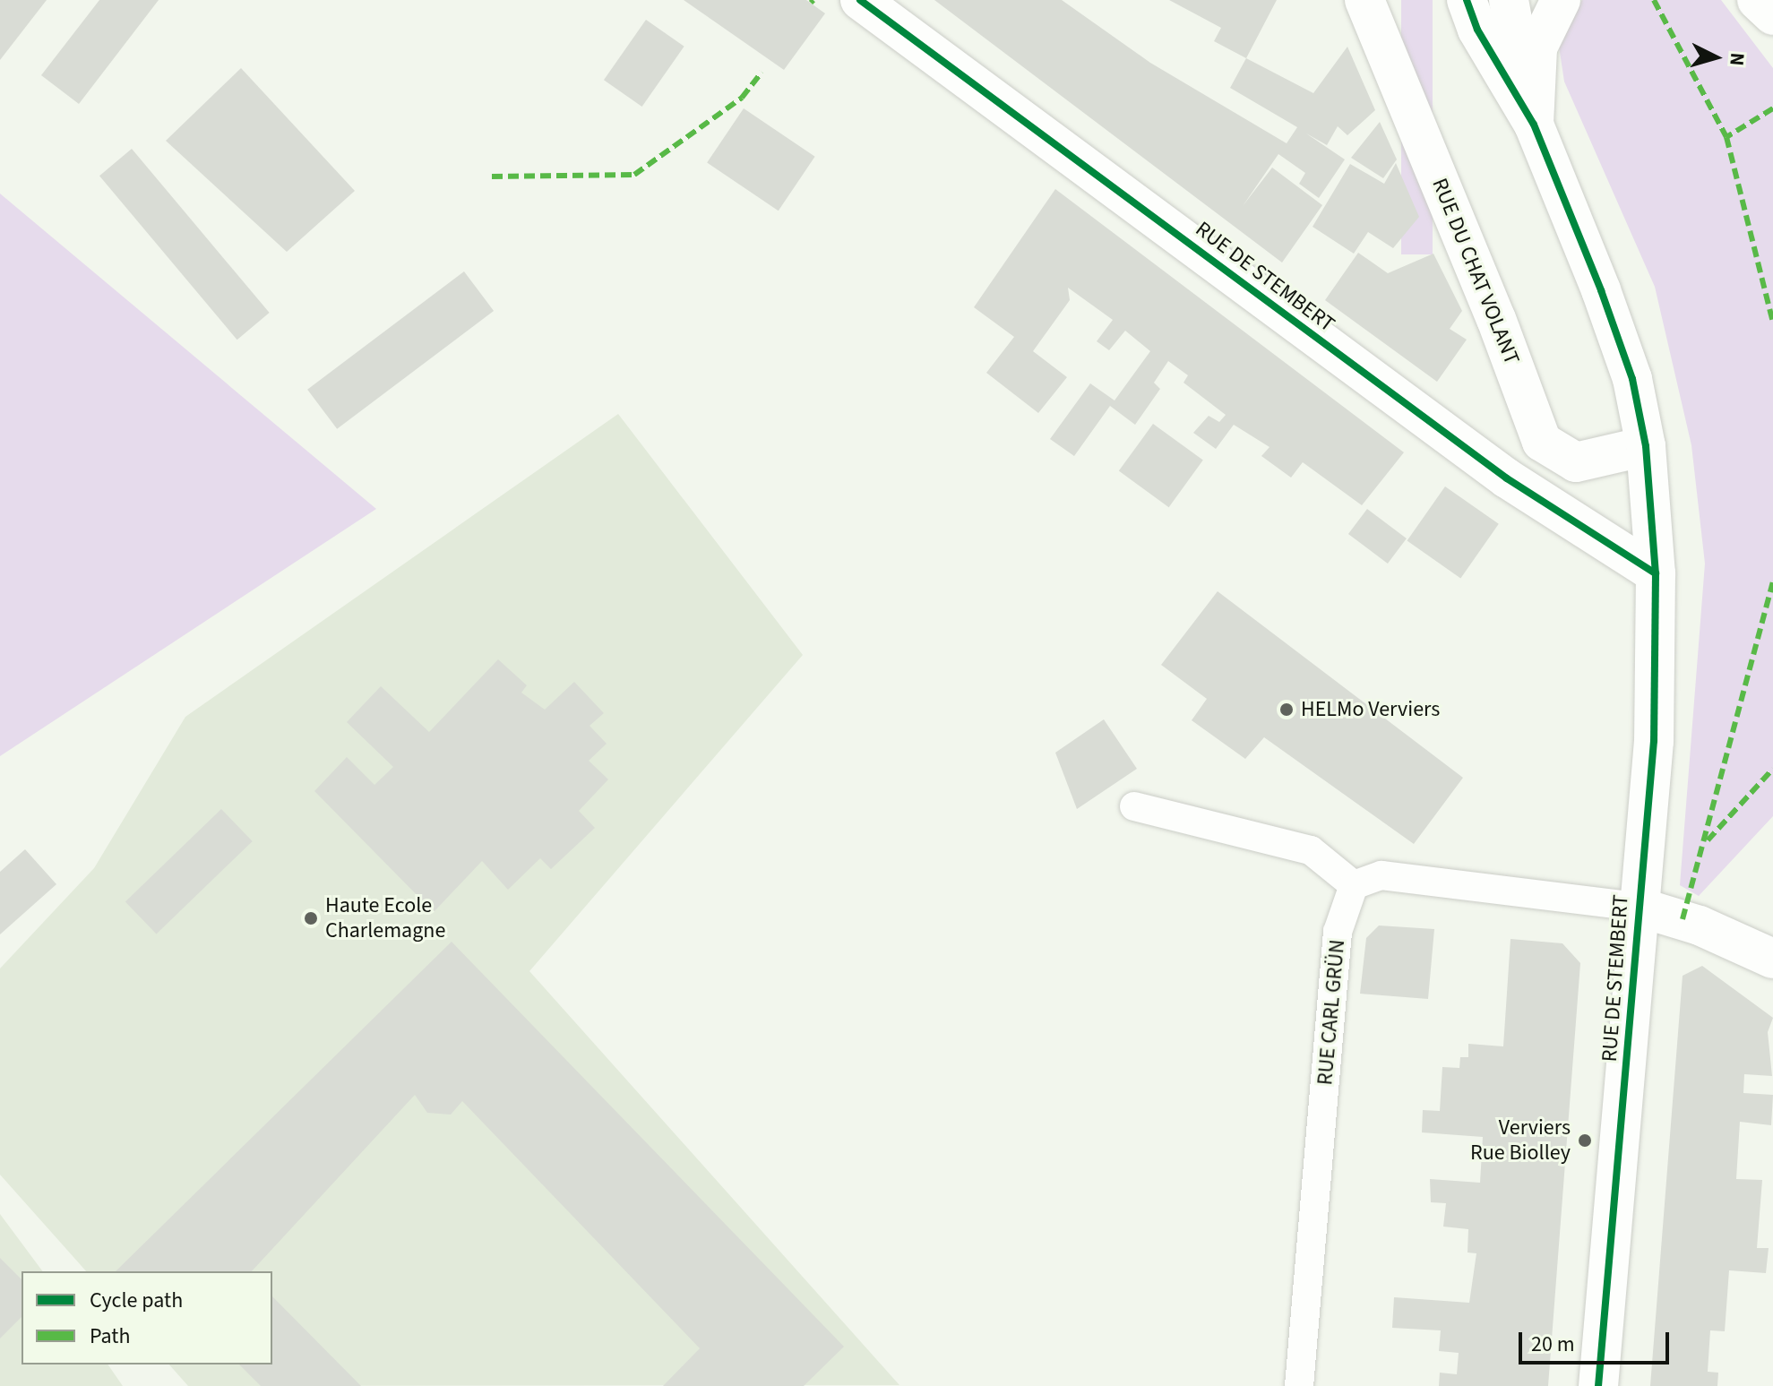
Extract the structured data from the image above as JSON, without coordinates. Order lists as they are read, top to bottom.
{
  "streets": {
    "street": ["RUE DU CHAT VOLANT", "RUE DE STEMBERT"],
    "lane": ["RUE CARL GRÜN"]
  },
  "places": ["HELMo Verviers", "Haute Ecole Charlemagne", "Verviers Rue Biolley"],
  "legend": ["Cycle path", "Path"],
  "scale_bar": "20 m",
  "north": "right"
}
